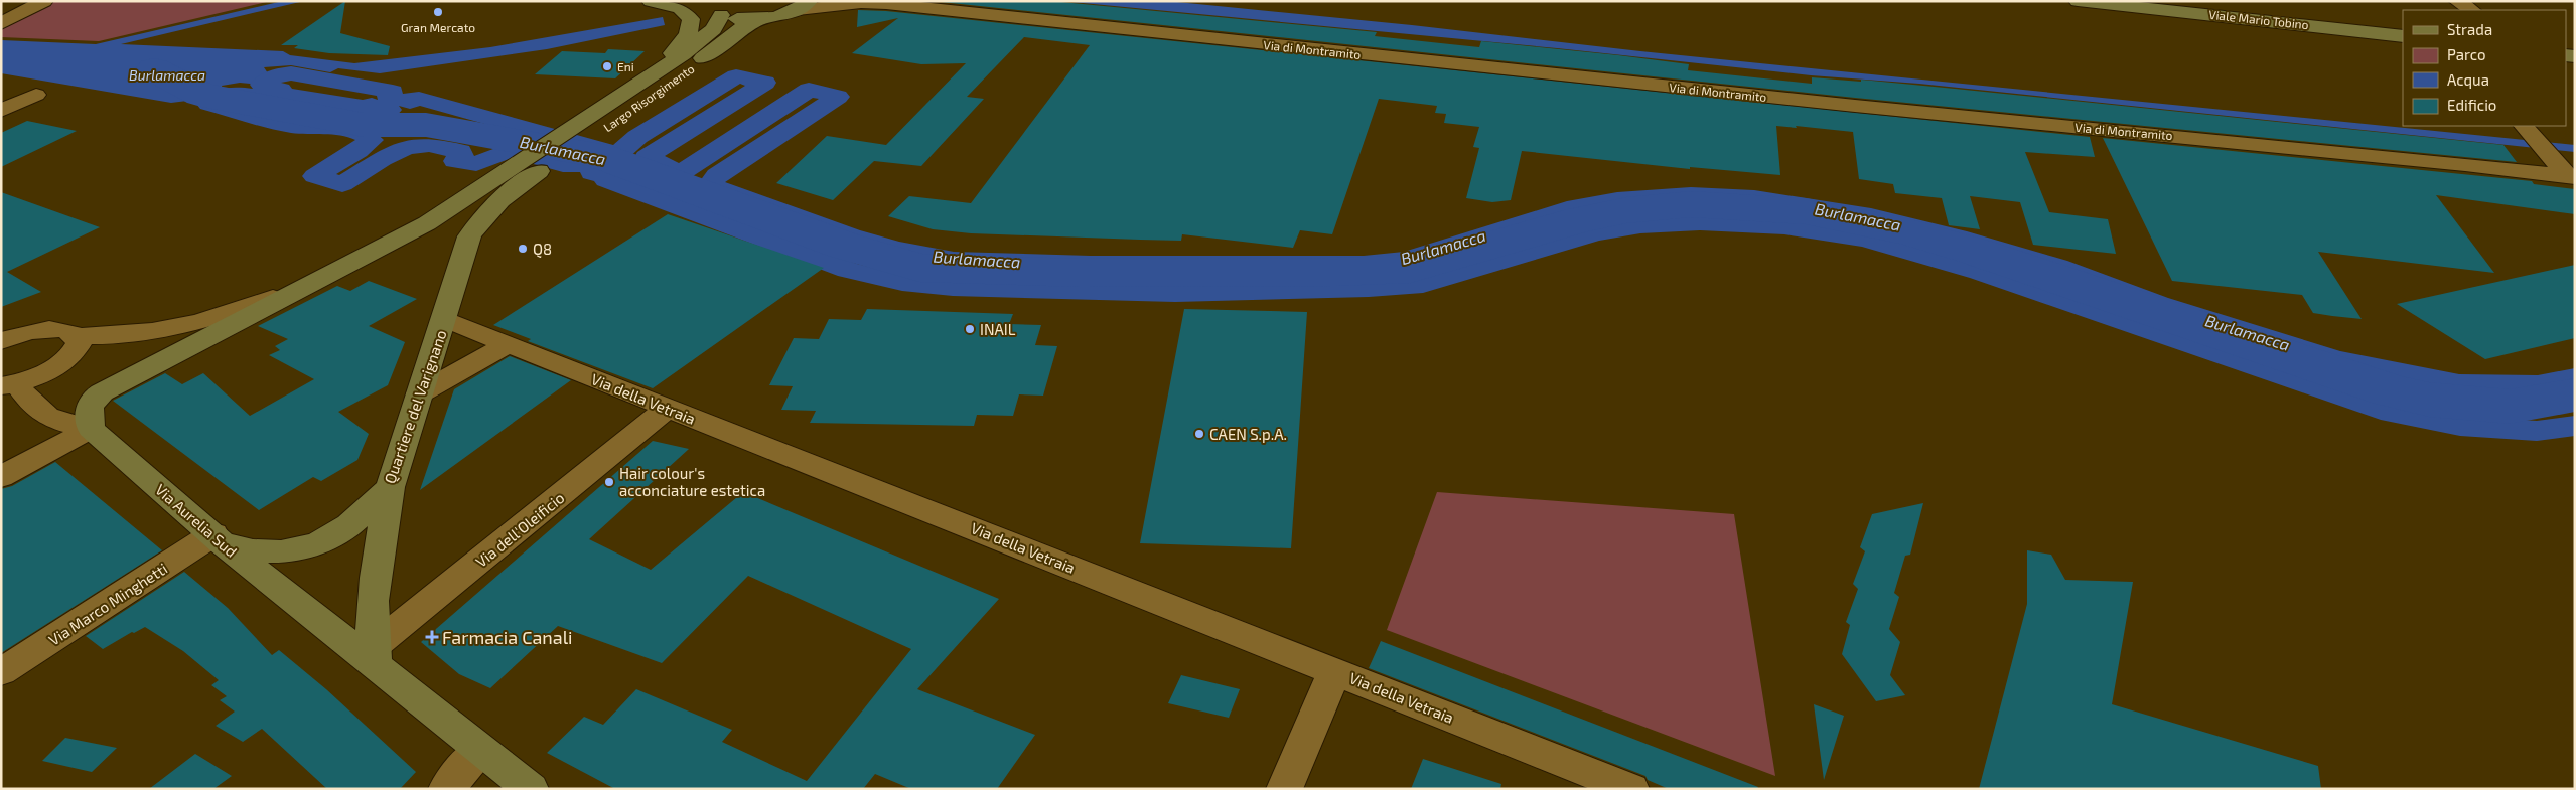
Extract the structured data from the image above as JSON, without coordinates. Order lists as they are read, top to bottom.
{
  "streets": {
    "main road": [
      "Viale Mario Tobino",
      "Largo Risorgimento",
      "Quartiere del Varignano",
      "Via Aurelia Sud"
    ],
    "street": [
      "Via di Montramito",
      "Via della Vetraia",
      "Via dell'Oleificio",
      "Via Marco Minghetti"
    ]
  },
  "crossings": [
    ["Largo Risorgimento", "Quartiere del Varignano"],
    ["Via della Vetraia", "Quartiere del Varignano"],
    ["Via della Vetraia", "Via dell'Oleificio"],
    ["Quartiere del Varignano", "Via Aurelia Sud"],
    ["Quartiere del Varignano", "Via Marco Minghetti"],
    ["Via Aurelia Sud", "Via dell'Oleificio"],
    ["Via Aurelia Sud", "Via Marco Minghetti"]
  ],
  "water": ["Burlamacca"],
  "places": {
    "other": [
      "Gran Mercato",
      "Eni",
      "Q8",
      "INAIL",
      "CAEN S.p.A.",
      "Hair colour's acconciature estetica"
    ],
    "health": ["Farmacia Canali"]
  },
  "legend": [
    "Strada",
    "Parco",
    "Acqua",
    "Edificio"
  ]
}
